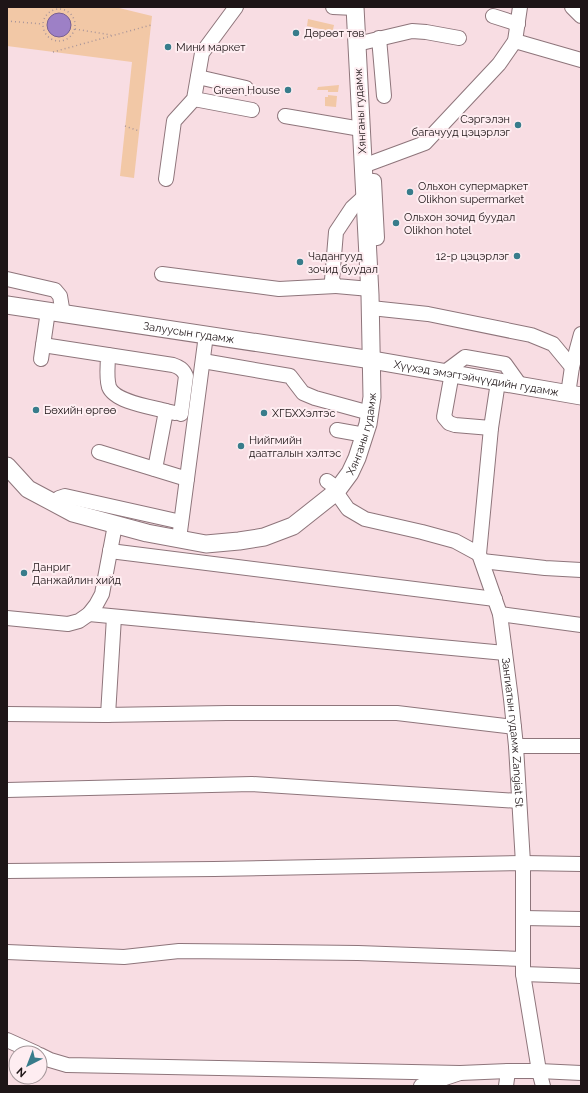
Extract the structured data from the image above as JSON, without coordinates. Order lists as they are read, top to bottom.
{
  "streets": {
    "main road": ["Хянганы гудамж", "Залуусын гудамж", "Хүүхэд эмэгтэйчүүдийн гудамж"],
    "street": ["Зангиатын гудамж Zangiat St"]
  },
  "crossings": [
    ["Хянганы гудамж", "Залуусын гудамж"],
    ["Хянганы гудамж", "Хүүхэд эмэгтэйчүүдийн гудамж"],
    ["Залуусын гудамж", "Хүүхэд эмэгтэйчүүдийн гудамж"],
    ["Хүүхэд эмэгтэйчүүдийн гудамж", "Зангиатын гудамж Zangiat St"]
  ],
  "places": [
    "Дөрөөт төв",
    "Мини маркет",
    "Green House",
    "Сэргэлэн багачууд цэцэрлэг",
    "Ольхон супермаркет Olikhon supermarket",
    "Ольхон зочид буудал Olikhon hotel",
    "12-р цэцэрлэг",
    "Чадангууд зочид буудал",
    "Бөхийн өргөө",
    "ХГБХХэлтэс",
    "Нийгмийн даатгалын хэлтэс",
    "Данриг Данжайлин хийд"
  ],
  "north": "bottom left"
}
